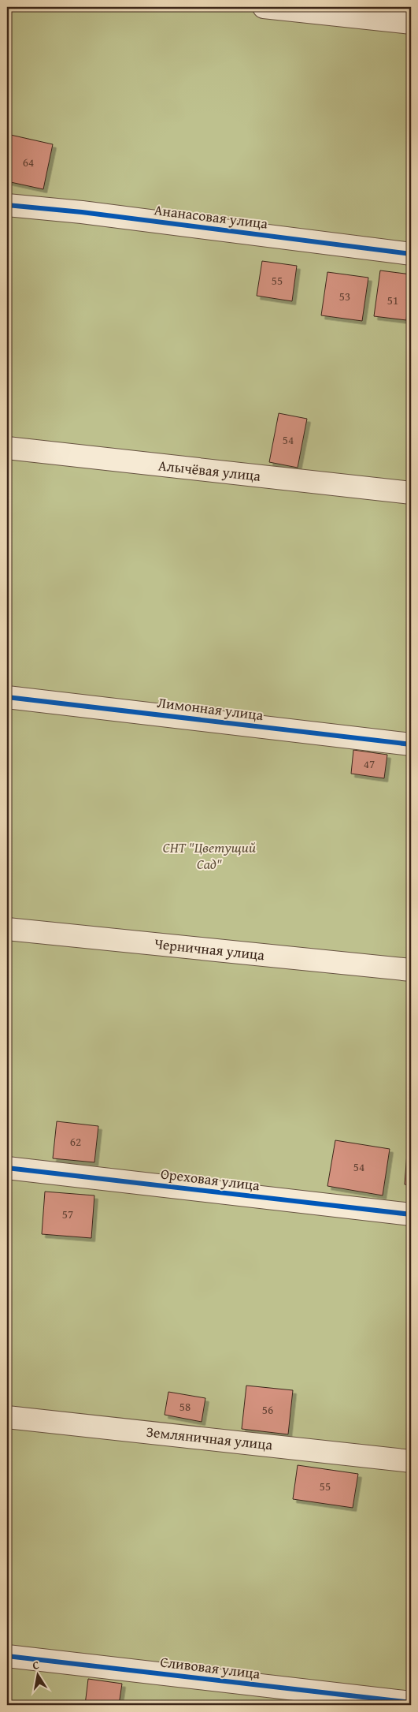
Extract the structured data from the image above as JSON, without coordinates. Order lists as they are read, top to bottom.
{
  "streets": {
    "street": [
      "Ананасовая улица",
      "Алычёвая улица",
      "Лимонная улица",
      "Черничная улица",
      "Ореховая улица",
      "Земляничная улица",
      "Сливовая улица"
    ]
  },
  "parks": ["СНТ \"Цветущий Сад\""],
  "house_numbers": [
    "64",
    "55",
    "53",
    "51",
    "54",
    "47",
    "62",
    "54",
    "57",
    "58",
    "56",
    "55"
  ],
  "north": "top"
}
